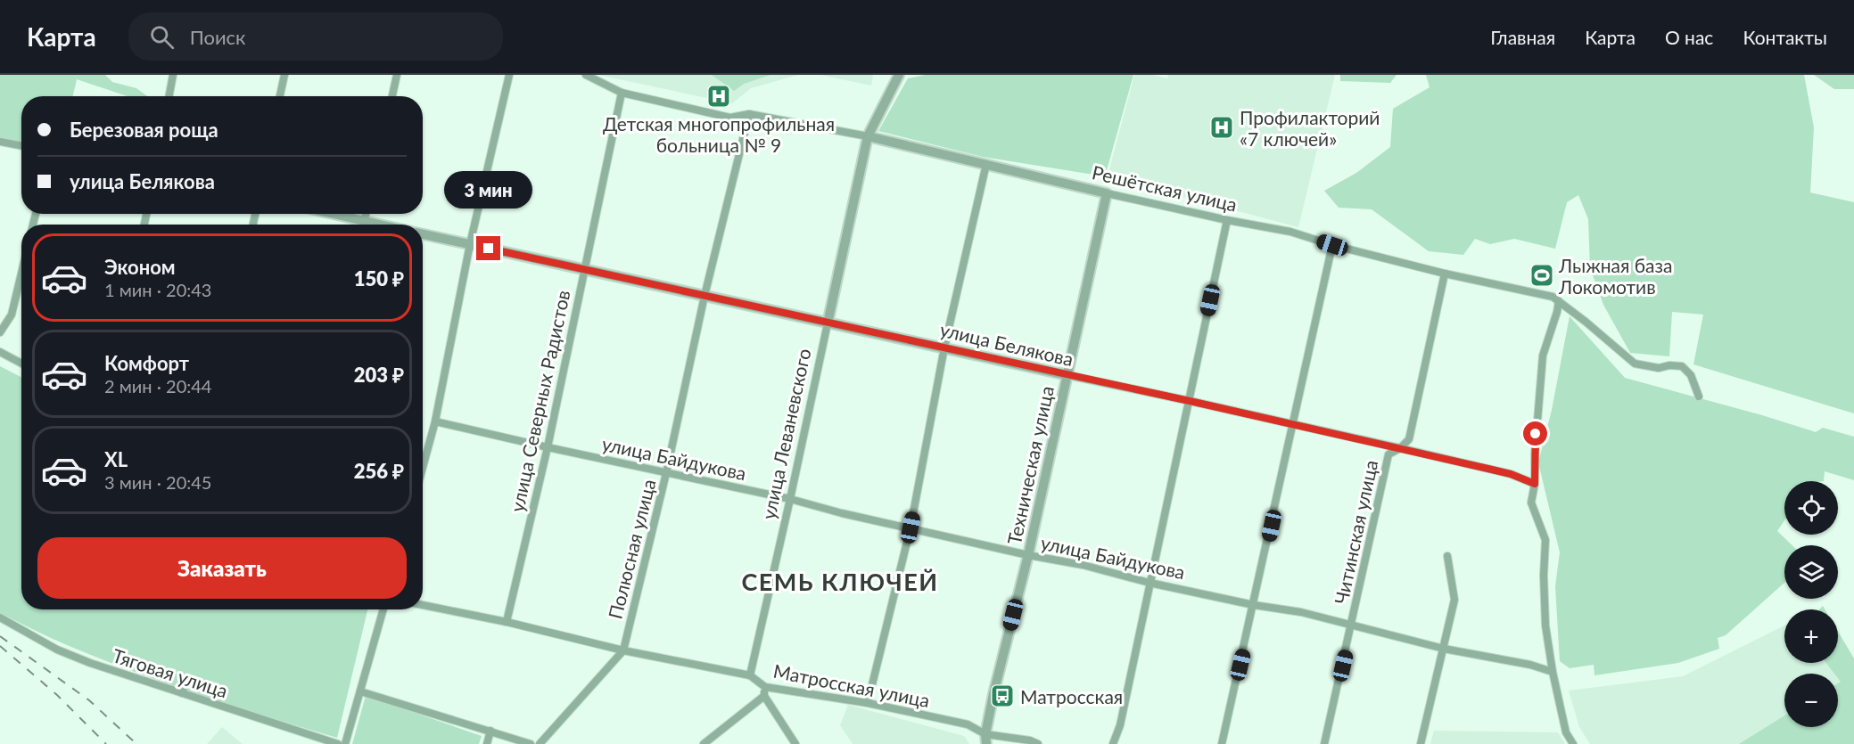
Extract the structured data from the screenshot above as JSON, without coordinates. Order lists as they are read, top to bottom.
{
  "streets": {
    "street": [
      "Решётская улица",
      "улица Белякова",
      "улица Северных Радистов",
      "улица Леваневского",
      "улица Байдукова",
      "Техническая улица",
      "Читинская улица",
      "Полюсная улица",
      "Тяговая улица",
      "Матросская улица"
    ]
  },
  "crossings": [
    ["Решётская улица", "улица Северных Радистов"],
    ["Решётская улица", "улица Леваневского"],
    ["Решётская улица", "Техническая улица"],
    ["Решётская улица", "Читинская улица"],
    ["Решётская улица", "Полюсная улица"],
    ["улица Белякова", "улица Северных Радистов"],
    ["улица Белякова", "улица Леваневского"],
    ["улица Белякова", "Техническая улица"],
    ["улица Белякова", "Читинская улица"],
    ["улица Белякова", "Полюсная улица"],
    ["улица Северных Радистов", "улица Байдукова"],
    ["улица Северных Радистов", "Матросская улица"],
    ["улица Леваневского", "улица Байдукова"],
    ["улица Леваневского", "Матросская улица"],
    ["улица Байдукова", "Техническая улица"],
    ["улица Байдукова", "Читинская улица"],
    ["улица Байдукова", "Полюсная улица"],
    ["Техническая улица", "Матросская улица"],
    ["Полюсная улица", "Матросская улица"]
  ],
  "districts": ["СЕМЬ КЛЮЧЕЙ"],
  "places": {
    "hospital": ["Детская многопрофильная больница № 9", "Профилакторий «7 ключей»"],
    "sports": ["Лыжная база Локомотив"],
    "bus stop": ["Матросская"]
  },
  "page": {
    "header": "Карта",
    "search": "Поиск",
    "nav": [
      "Главная",
      "Карта",
      "О нас",
      "Контакты"
    ],
    "banner": ["Березовая роща", "улица Белякова"],
    "bubble": "3 мин",
    "list": [
      {
        "name": "Эконом",
        "note": "1 мин · 20:43",
        "value": "150 ₽"
      },
      {
        "name": "Комфорт",
        "note": "2 мин · 20:44",
        "value": "203 ₽"
      },
      {
        "name": "XL",
        "note": "3 мин · 20:45",
        "value": "256 ₽"
      }
    ],
    "map_buttons": ["+", "−"],
    "buttons": "Заказать"
  }
}
